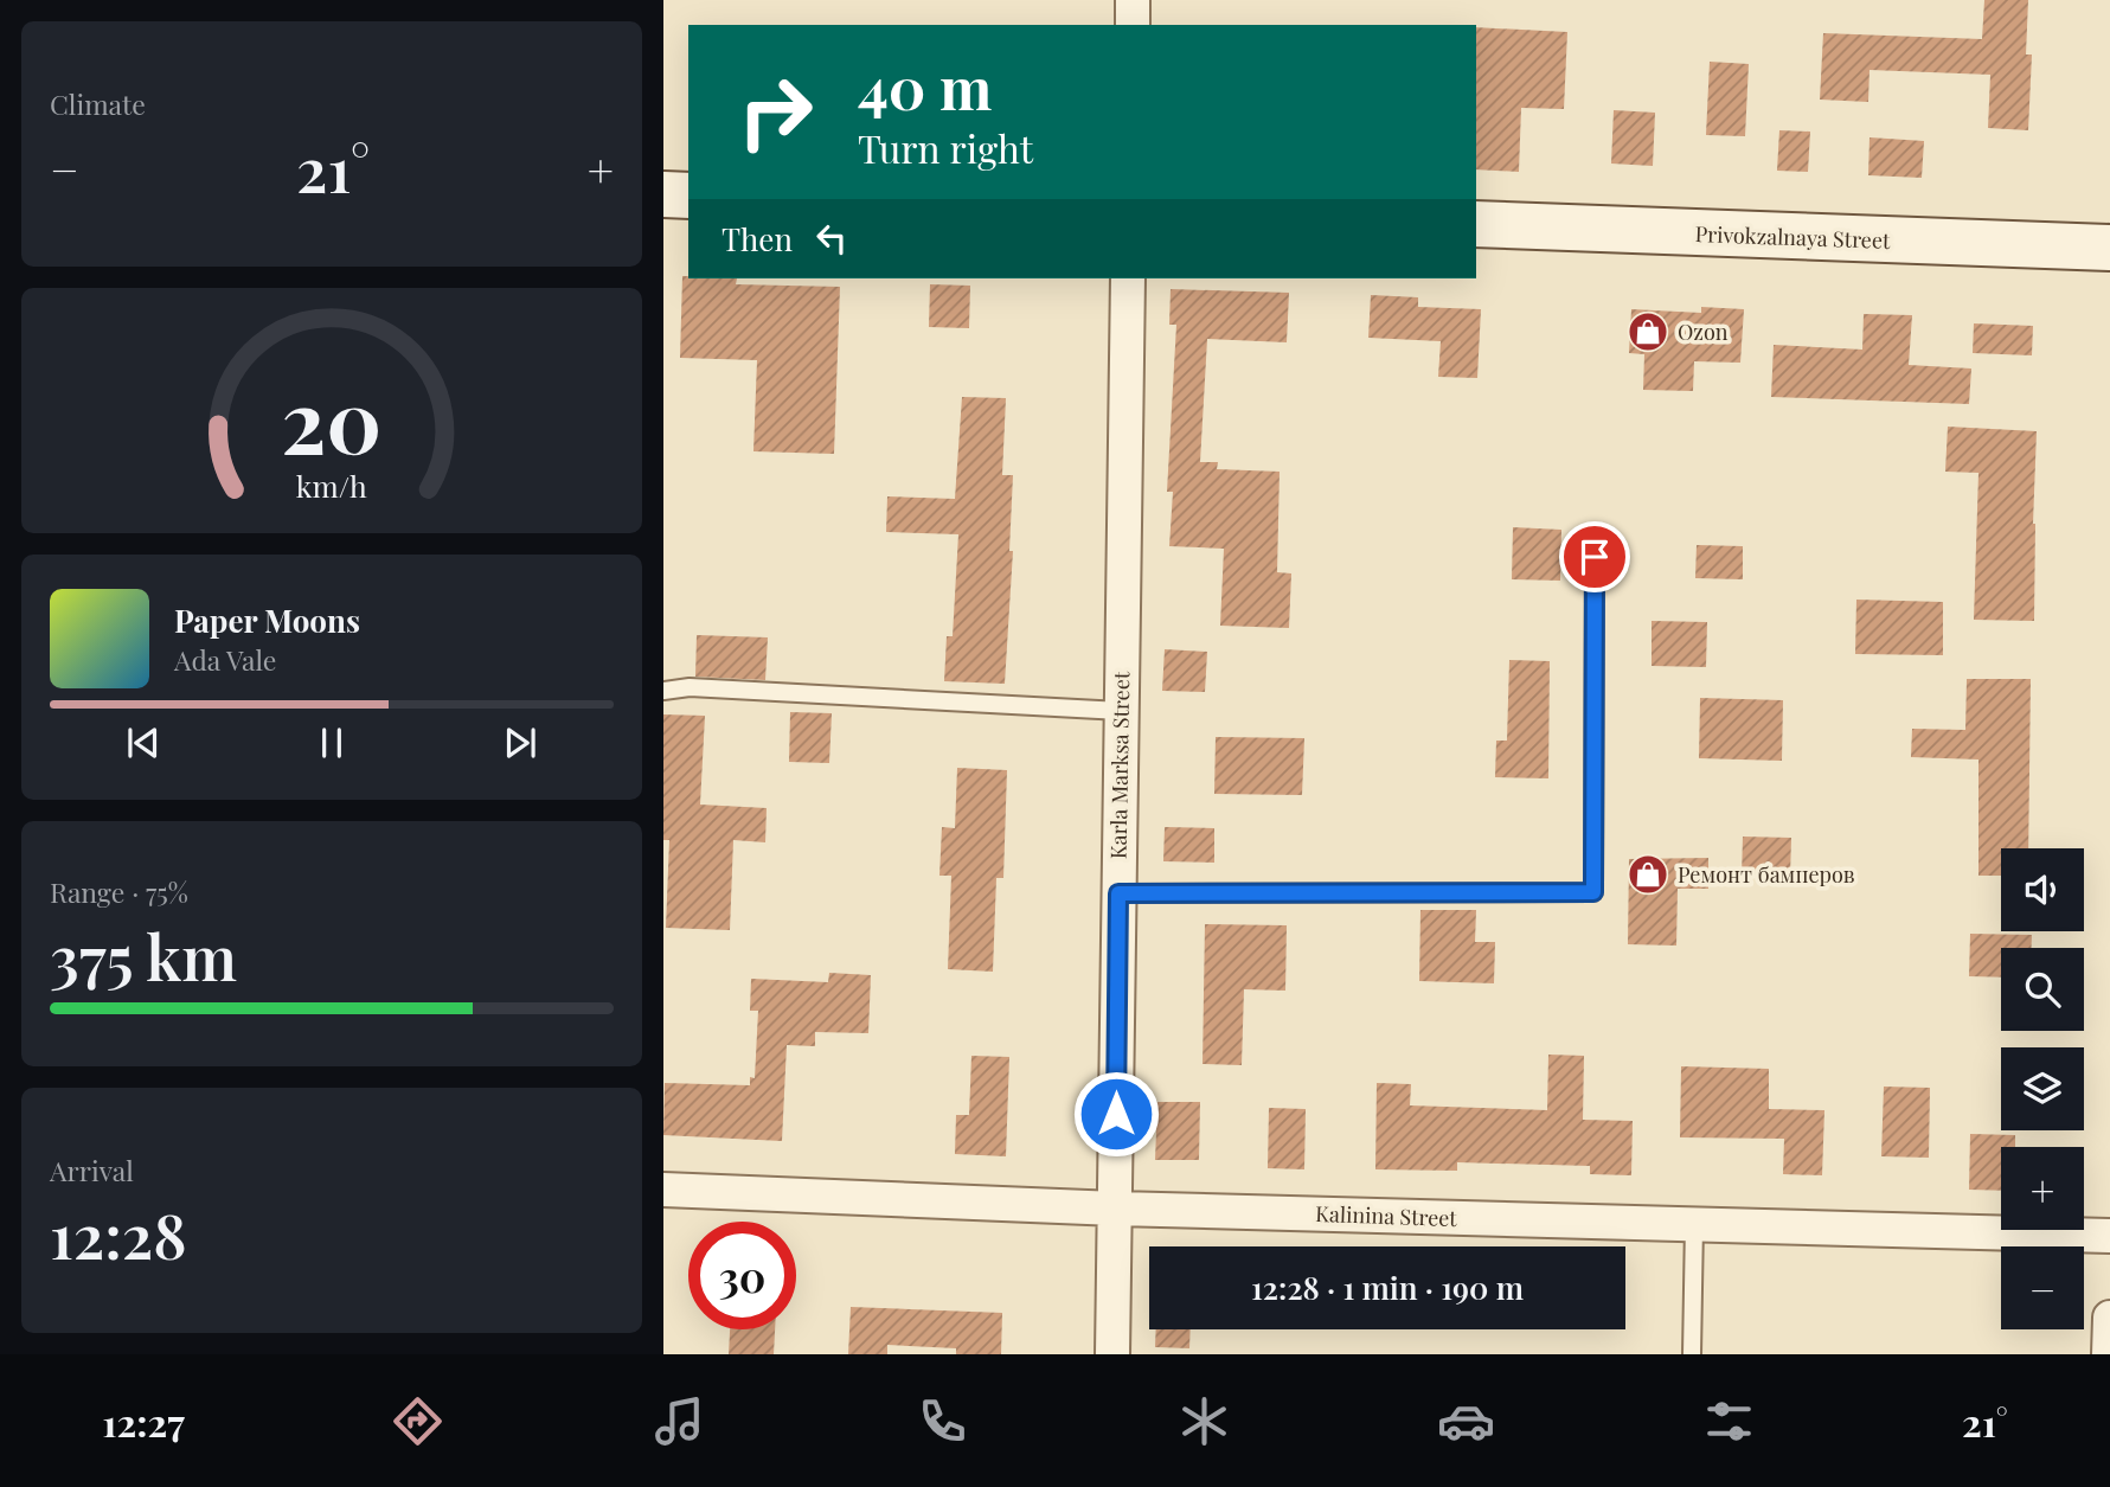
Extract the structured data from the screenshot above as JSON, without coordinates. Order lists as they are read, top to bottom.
{
  "streets": {
    "street": ["Privokzalnaya Street", "Karla Marksa Street", "Kalinina Street"]
  },
  "crossings": [
    ["Karla Marksa Street", "Kalinina Street"]
  ],
  "places": {
    "shop": ["Ozon", "Ремонт бамперов"]
  },
  "page": {
    "tile": [
      "Climate",
      ["Range · 75%", "375 km"],
      ["Arrival", "12:28"]
    ],
    "turn": ["40 m", "Turn right"],
    "heat": ["−", "21°", "+"],
    "then": "Then",
    "song": ["Paper Moons", "Ada Vale"],
    "map_buttons": ["+", "−"],
    "limit": "30",
    "trip": "12:28 · 1 min · 190 m",
    "tabs": ["12:27", "21°"],
    "gauge": ["20", "km/h"]
  }
}
